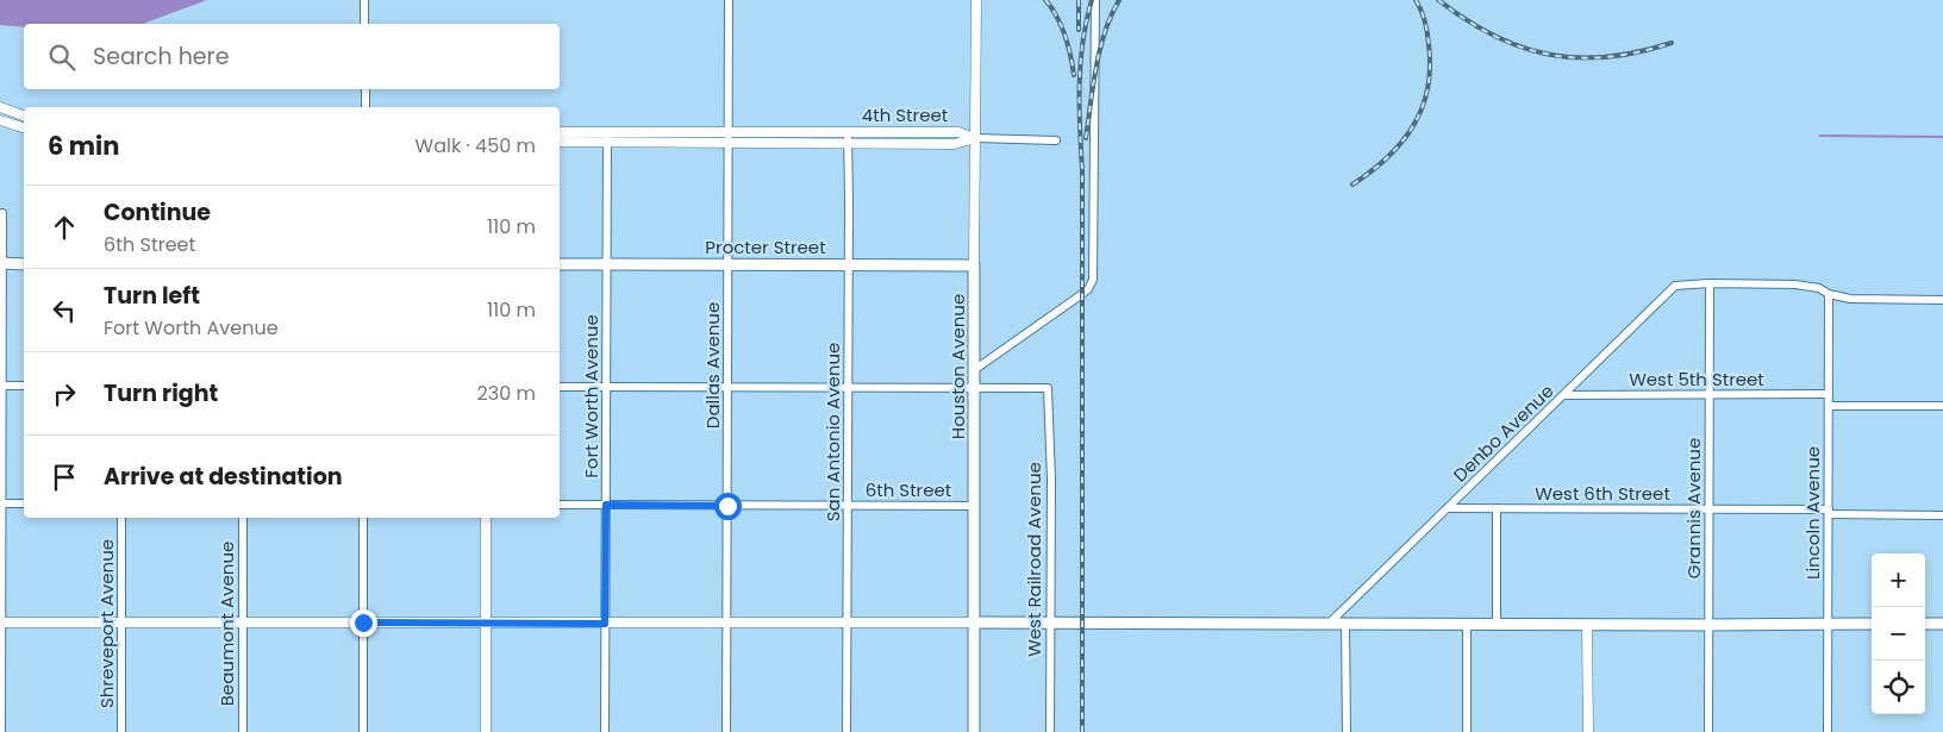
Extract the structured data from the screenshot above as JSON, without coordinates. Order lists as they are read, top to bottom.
{
  "streets": {
    "main road": ["Procter Street", "Houston Avenue"],
    "street": [
      "4th Street",
      "Dallas Avenue",
      "West 5th Street",
      "Fort Worth Avenue",
      "San Antonio Avenue",
      "Denbo Avenue",
      "6th Street",
      "West 6th Street",
      "Grannis Avenue",
      "Lincoln Avenue",
      "West Railroad Avenue",
      "Shreveport Avenue",
      "Beaumont Avenue"
    ]
  },
  "crossings": [
    ["4th Street", "Dallas Avenue"],
    ["4th Street", "Houston Avenue"],
    ["4th Street", "Fort Worth Avenue"],
    ["4th Street", "San Antonio Avenue"],
    ["Procter Street", "Dallas Avenue"],
    ["Procter Street", "Houston Avenue"],
    ["Procter Street", "Fort Worth Avenue"],
    ["Procter Street", "San Antonio Avenue"],
    ["Dallas Avenue", "6th Street"],
    ["Houston Avenue", "6th Street"],
    ["Houston Avenue", "West Railroad Avenue"],
    ["West 5th Street", "Denbo Avenue"],
    ["West 5th Street", "Grannis Avenue"],
    ["West 5th Street", "Lincoln Avenue"],
    ["Fort Worth Avenue", "6th Street"],
    ["San Antonio Avenue", "6th Street"],
    ["Denbo Avenue", "West 6th Street"],
    ["Denbo Avenue", "Grannis Avenue"],
    ["Denbo Avenue", "Lincoln Avenue"],
    ["West 6th Street", "Grannis Avenue"],
    ["West 6th Street", "Lincoln Avenue"]
  ],
  "page": {
    "search": "Search here",
    "heading": ["6 min", "Walk · 450 m"],
    "list": [
      ["Continue", "6th Street", "110 m"],
      ["Turn left", "Fort Worth Avenue", "110 m"],
      ["Turn right", "230 m"],
      "Arrive at destination"
    ],
    "map_buttons": ["+", "−"]
  }
}
